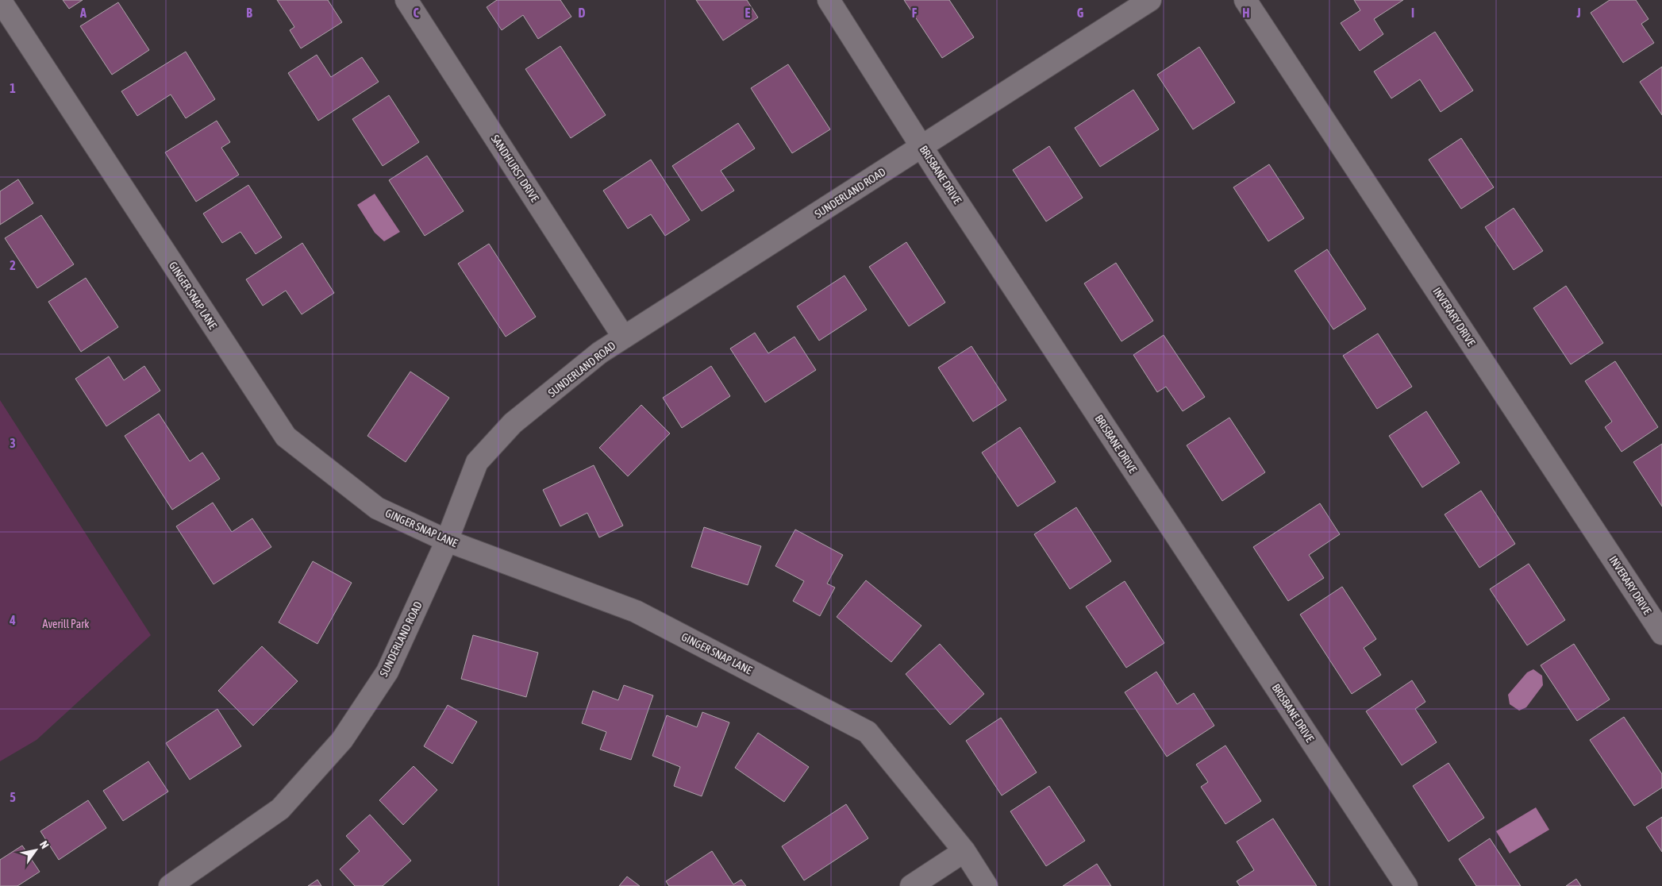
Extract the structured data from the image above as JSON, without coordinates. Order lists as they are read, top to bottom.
{
  "streets": {
    "street": [
      "SANDHURST DRIVE",
      "BRISBANE DRIVE",
      "SUNDERLAND ROAD",
      "GINGER SNAP LANE",
      "INVERARY DRIVE"
    ]
  },
  "crossings": [
    ["SANDHURST DRIVE", "SUNDERLAND ROAD"],
    ["BRISBANE DRIVE", "SUNDERLAND ROAD"],
    ["SUNDERLAND ROAD", "GINGER SNAP LANE"]
  ],
  "parks": ["Averill Park"],
  "north": "top right",
  "grid": {
    "columns": [
      "A",
      "B",
      "C",
      "D",
      "E",
      "F",
      "G",
      "H",
      "I",
      "J"
    ],
    "rows": [
      "1",
      "2",
      "3",
      "4",
      "5"
    ]
  }
}
